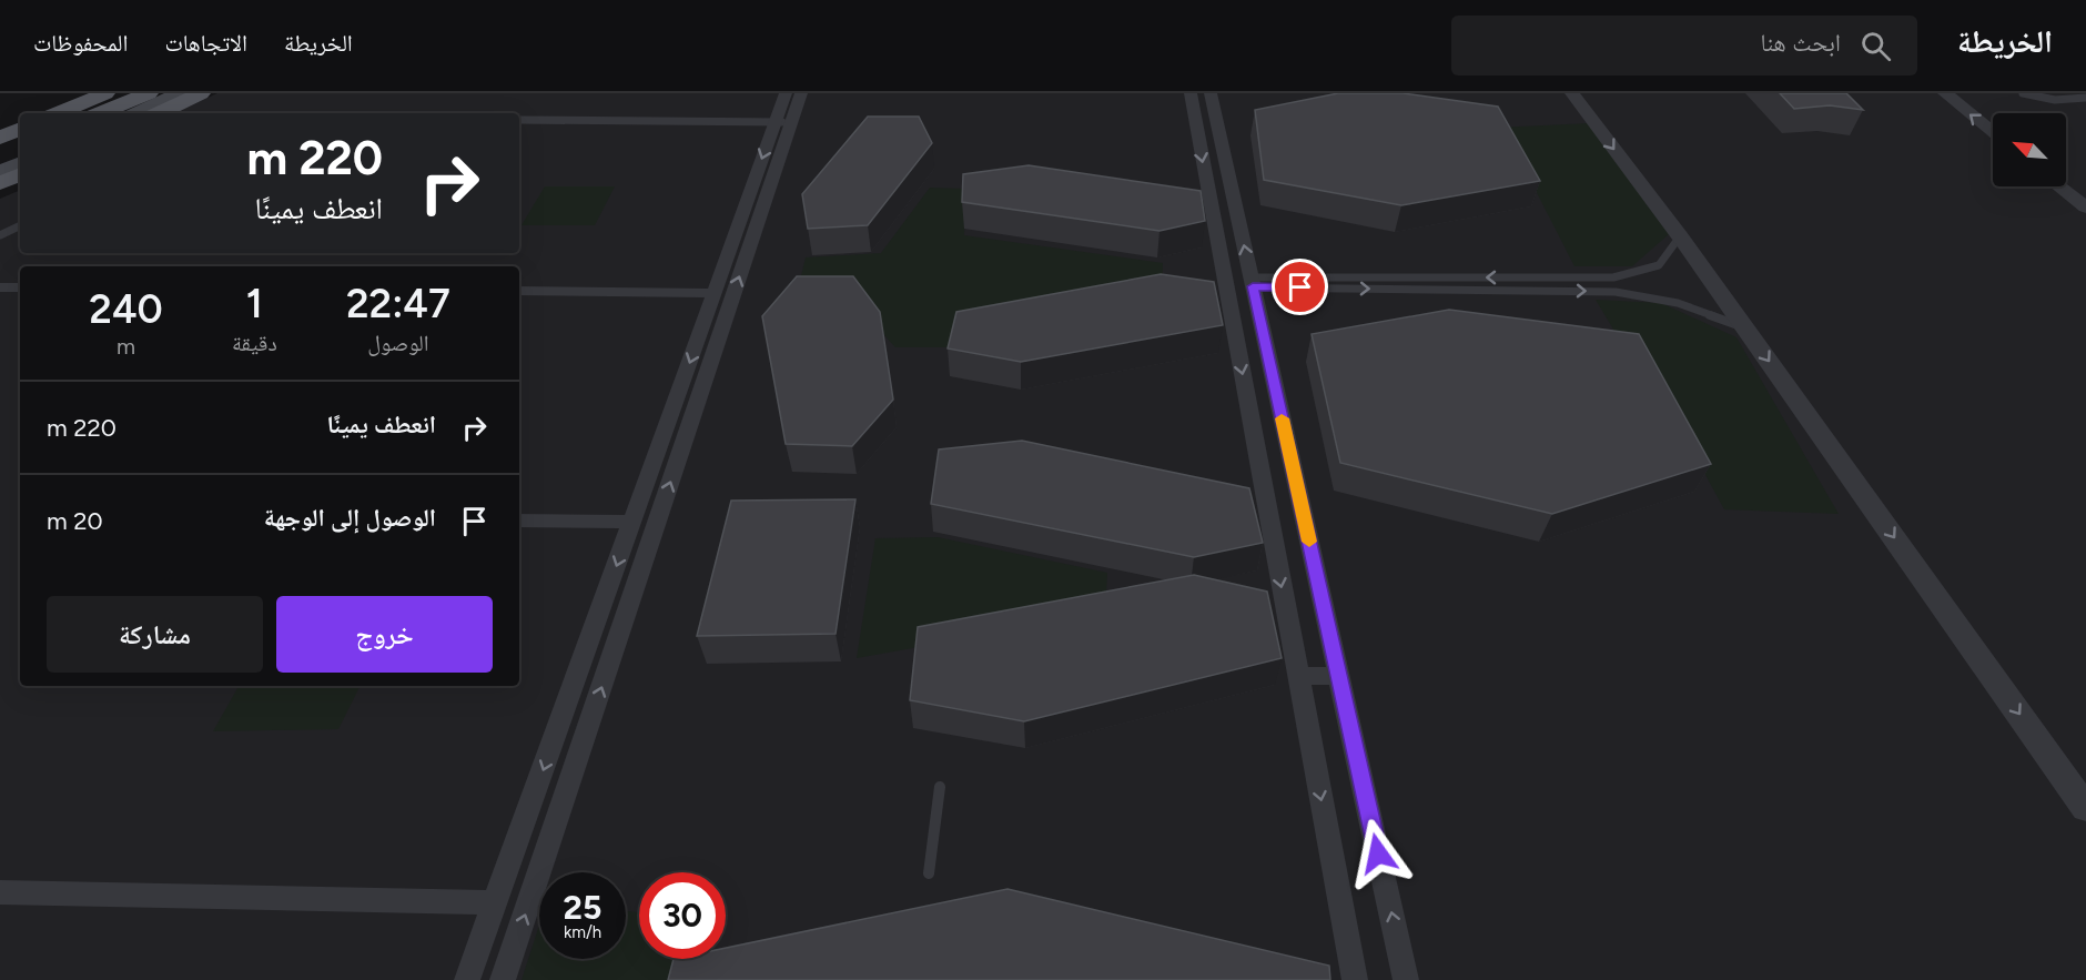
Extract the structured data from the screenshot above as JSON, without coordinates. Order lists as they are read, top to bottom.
{
  "north": "top left",
  "page": {
    "header": "الخريطة",
    "search": "ابحث هنا",
    "nav": ["الخريطة", "الاتجاهات", "المحفوظات"],
    "turn": ["220 m", "انعطف يمينًا"],
    "eta": [
      "22:47",
      "الوصول",
      "1",
      "دقيقة",
      "240",
      "m"
    ],
    "list": [
      {
        "name": "انعطف يمينًا",
        "value": "220 m"
      },
      {
        "name": "الوصول إلى الوجهة",
        "value": "20 m"
      }
    ],
    "buttons": ["خروج", "مشاركة"],
    "speed": "25 km/h",
    "limit": "30"
  }
}
